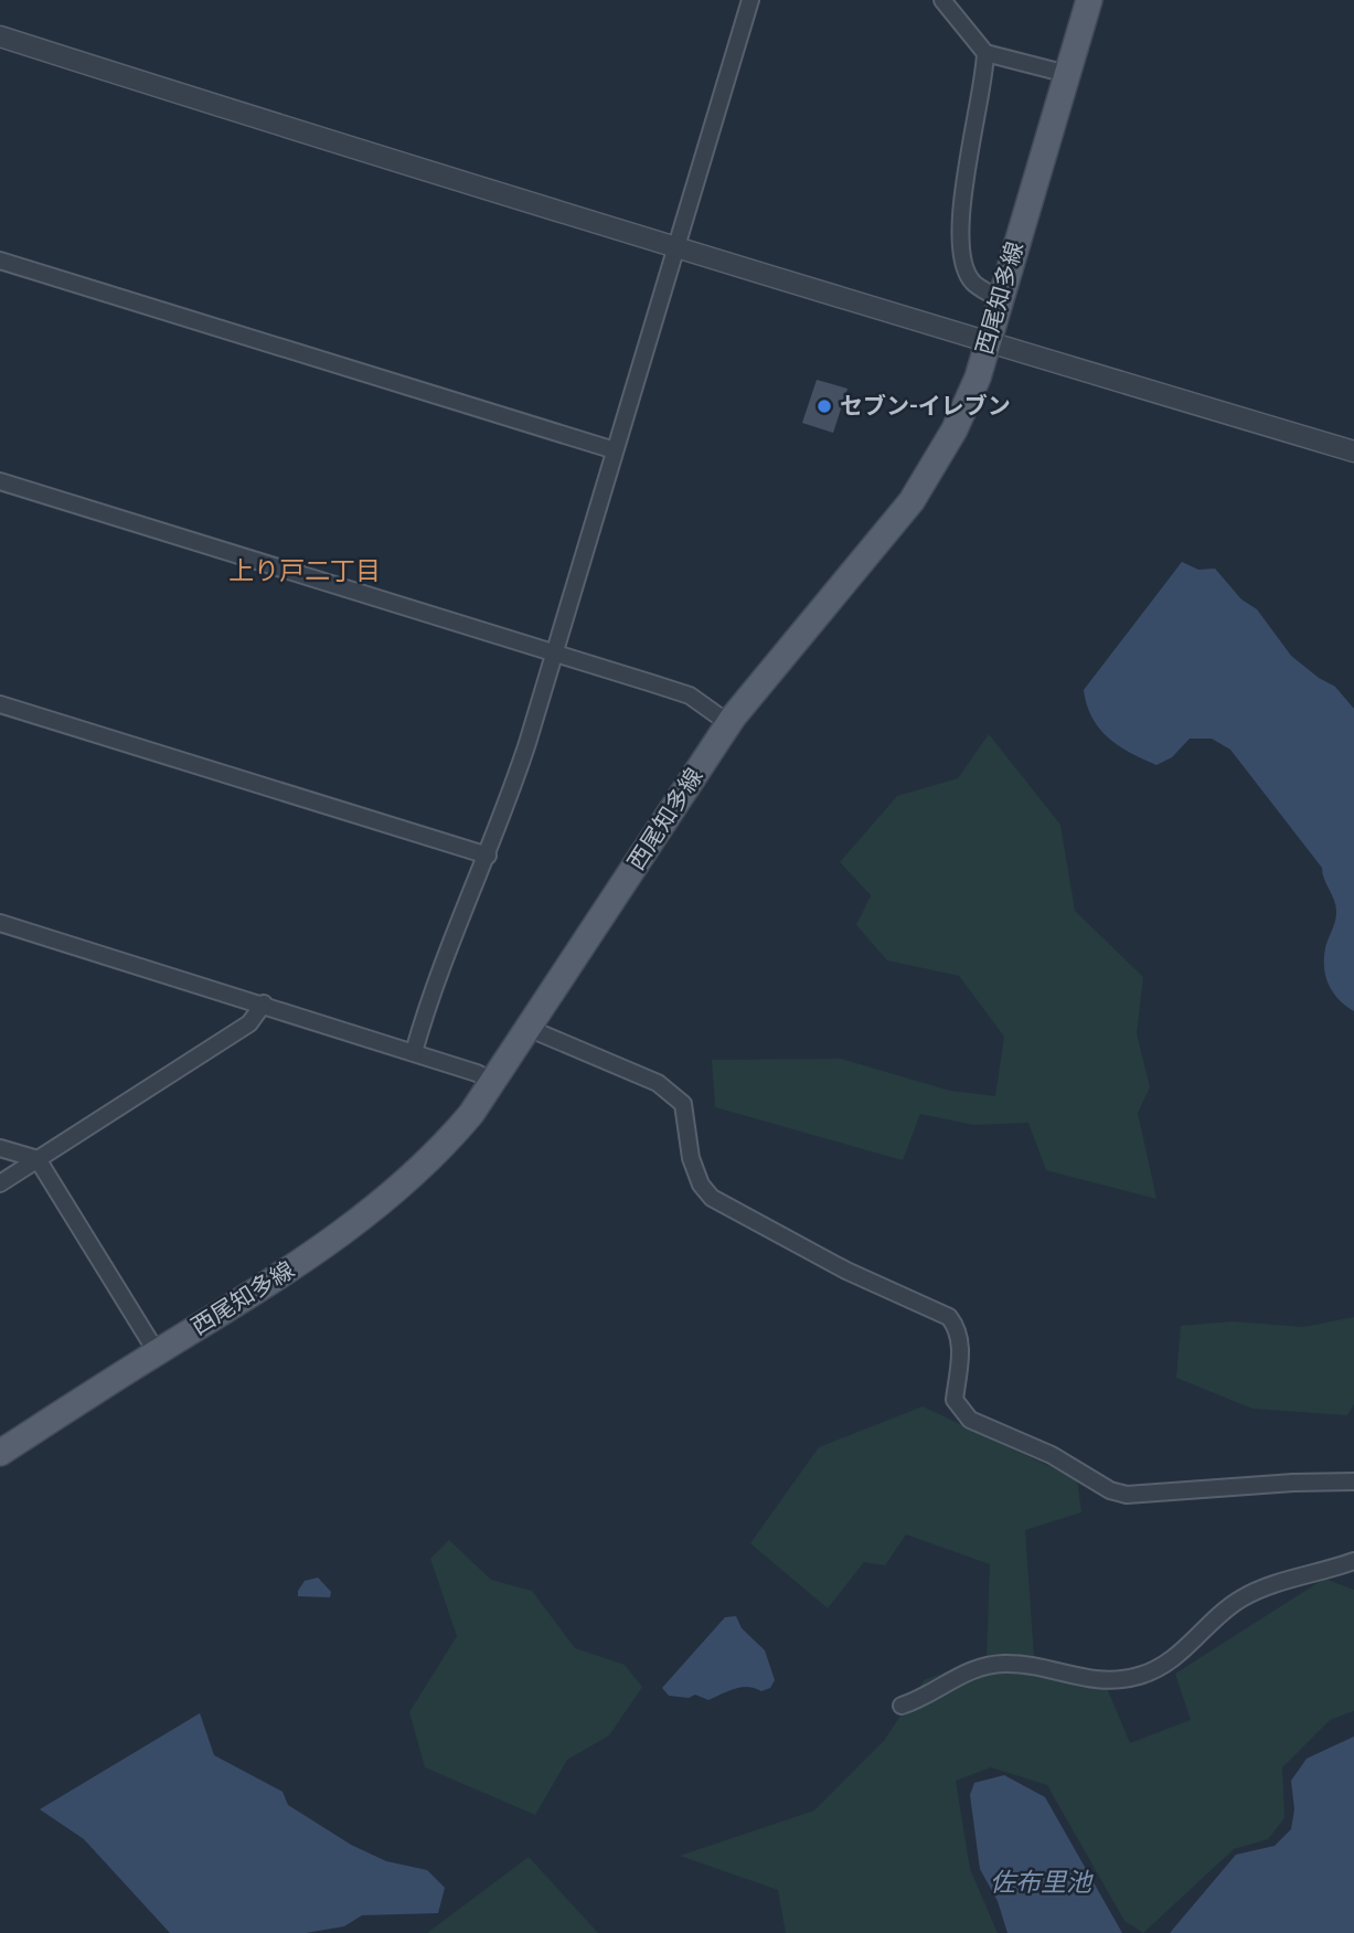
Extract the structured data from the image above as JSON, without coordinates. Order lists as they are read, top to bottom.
{
  "streets": {
    "main road": ["西尾知多線"]
  },
  "districts": ["上り戸二丁目"],
  "water": ["佐布里池"],
  "places": ["セブン-イレブン"]
}
